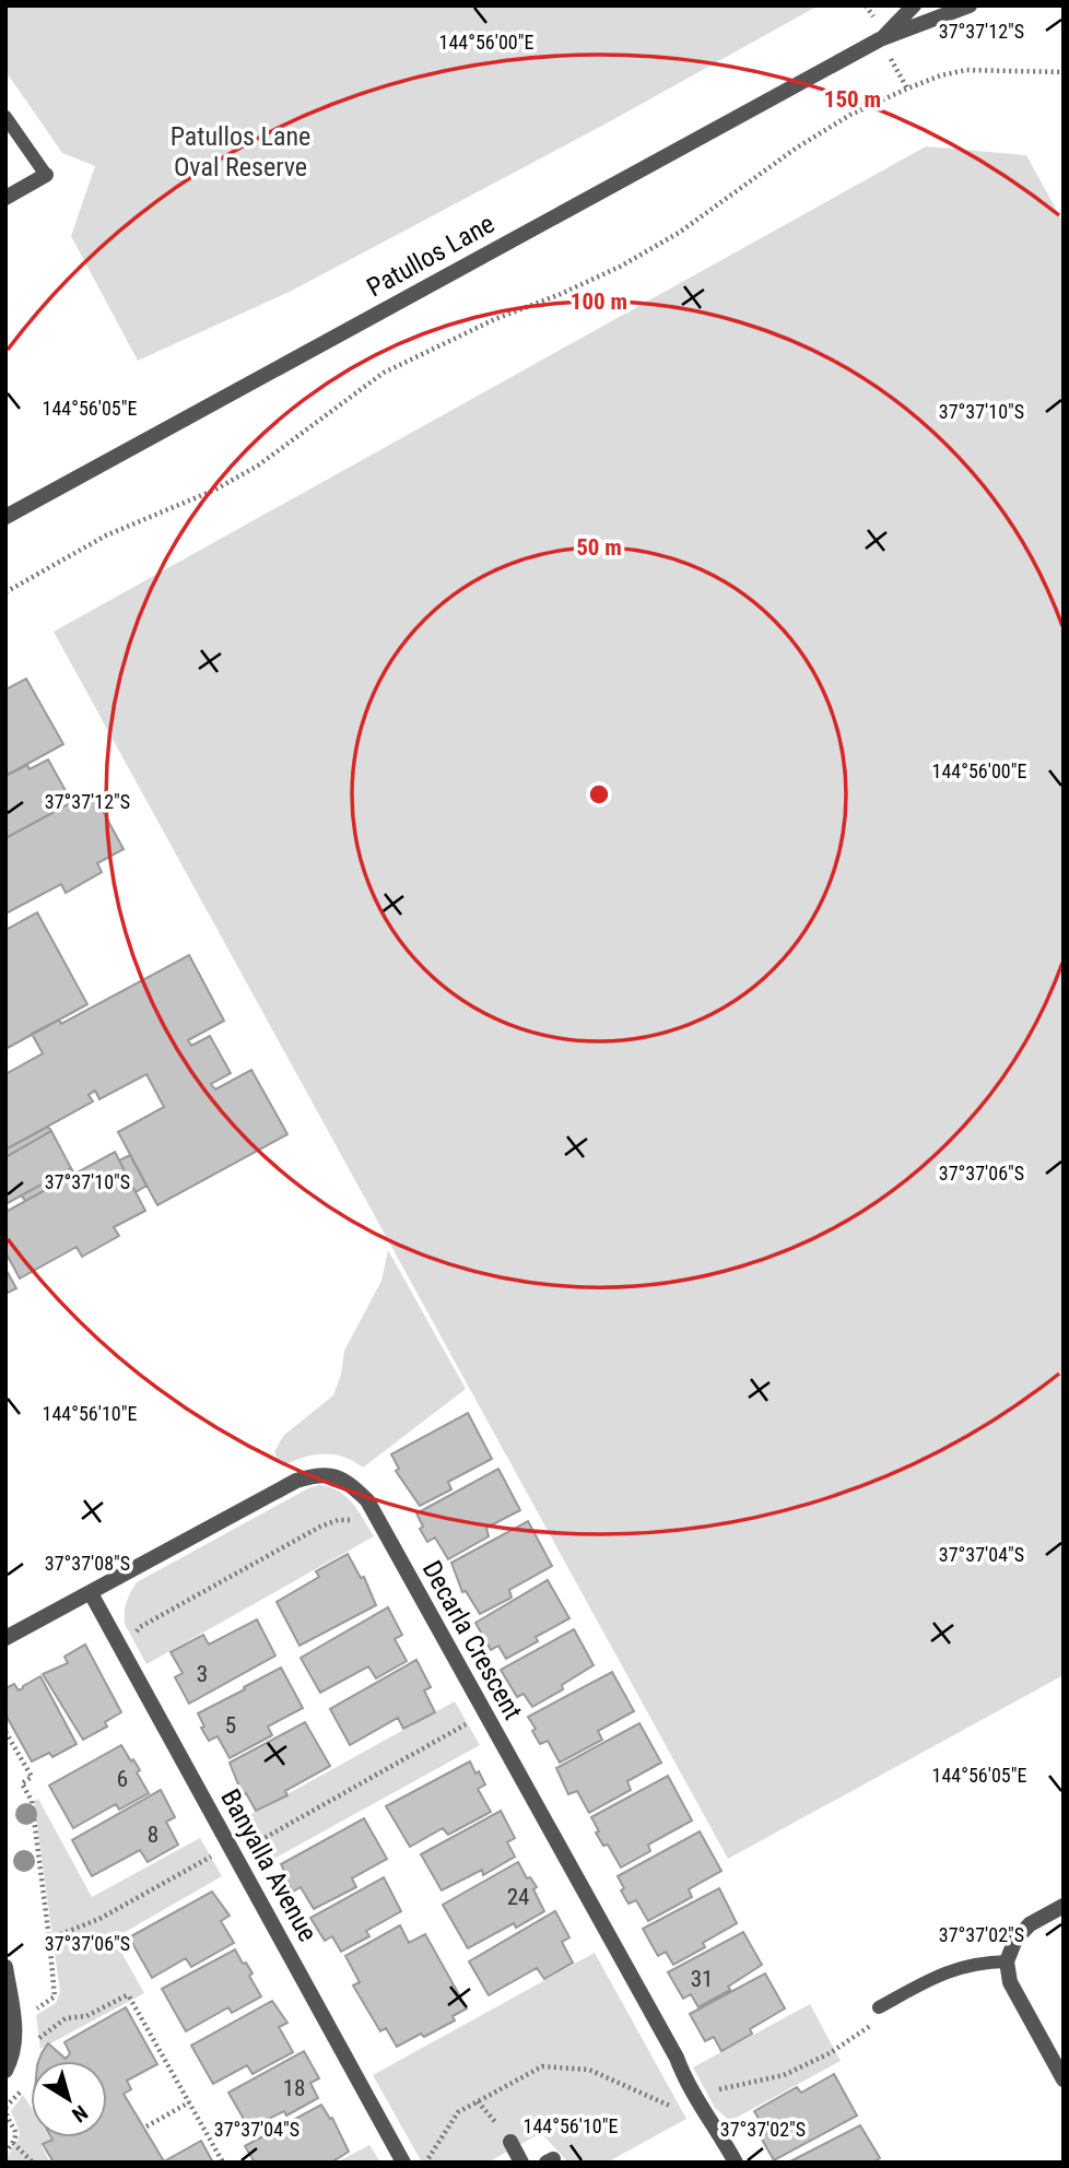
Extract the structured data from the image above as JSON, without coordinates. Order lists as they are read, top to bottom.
{
  "streets": {
    "street": ["Patullos Lane", "Decarla Crescent", "Banyalla Avenue"]
  },
  "crossings": [
    ["Decarla Crescent", "Banyalla Avenue"]
  ],
  "parks": ["Patullos Lane Oval Reserve"],
  "house_numbers": [
    "3",
    "5",
    "6",
    "8",
    "24",
    "31",
    "18"
  ],
  "north": "bottom right",
  "coordinates": [
    "37°37'12\"S",
    "144°56'00\"E",
    "144°56'05\"E",
    "37°37'10\"S",
    "37°37'06\"S",
    "144°56'10\"E",
    "37°37'04\"S",
    "37°37'08\"S",
    "37°37'02\"S"
  ],
  "rings": ["150 m", "100 m", "50 m"]
}
